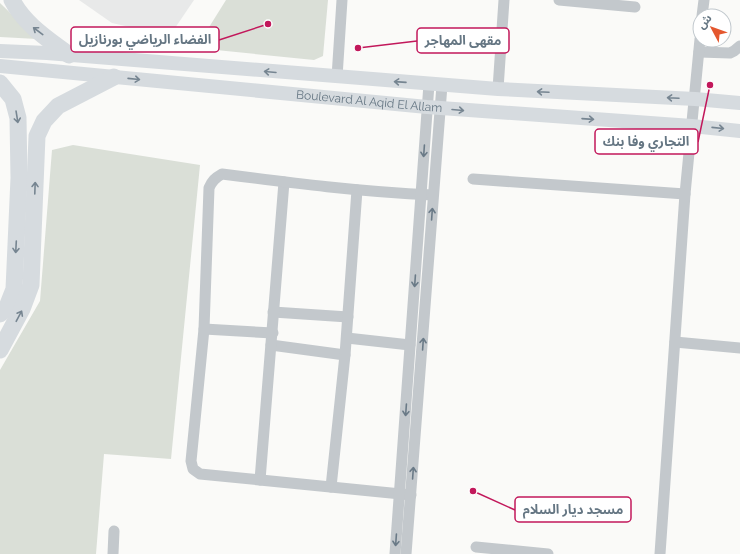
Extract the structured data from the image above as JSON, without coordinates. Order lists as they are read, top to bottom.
{
  "streets": {
    "main road": ["Boulevard Al Aqid El Allam"]
  },
  "places": [
    "الفضاء الرياضي بورنازيل",
    "مقهى المهاجر",
    "التجاري وفا بنك",
    "مسجد ديار السلام"
  ],
  "north": "top left"
}
